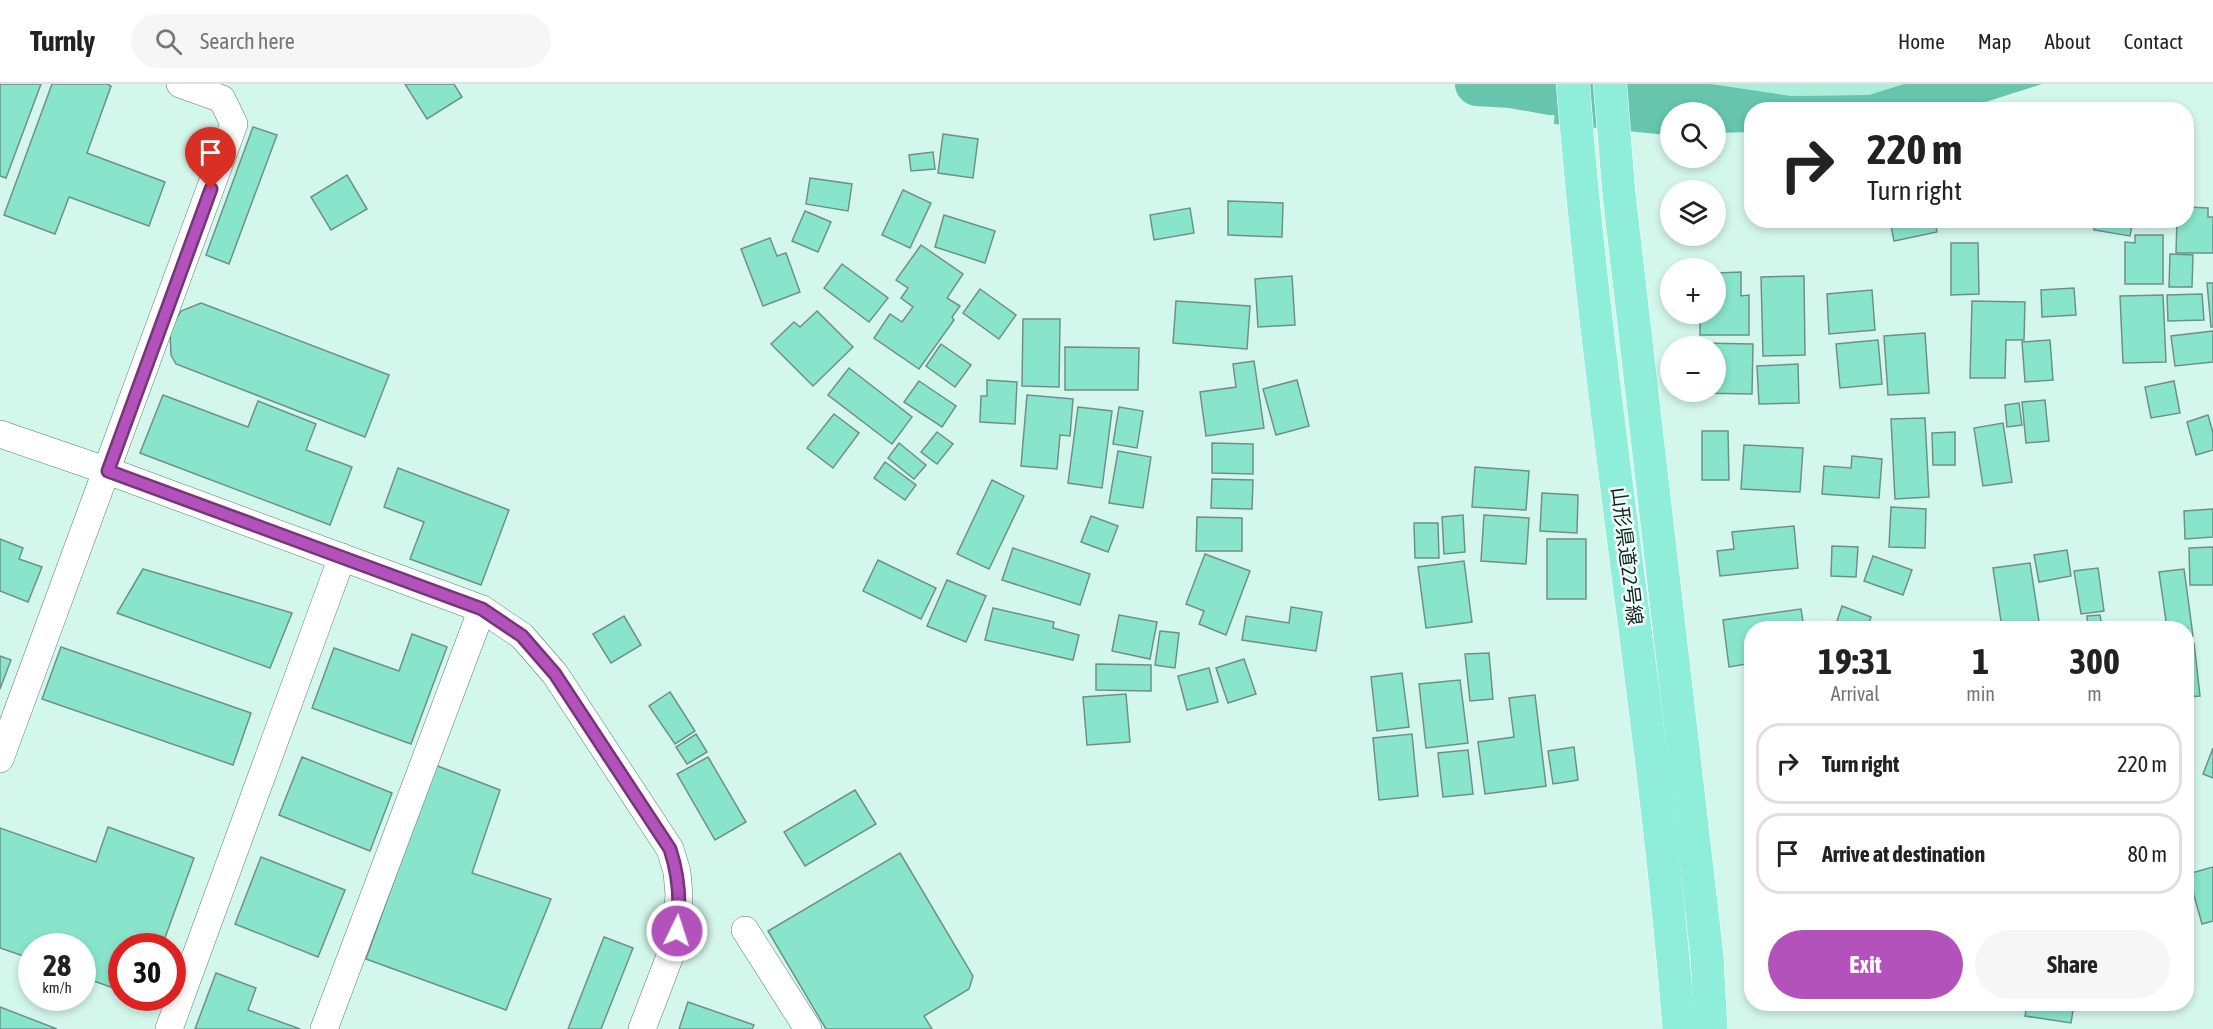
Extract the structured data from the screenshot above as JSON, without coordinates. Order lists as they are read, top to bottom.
{
  "streets": {
    "main road": ["山形県道22号線"]
  },
  "page": {
    "header": "Turnly",
    "search": "Search here",
    "nav": [
      "Home",
      "Map",
      "About",
      "Contact"
    ],
    "map_buttons": ["+", "−"],
    "turn": ["220 m", "Turn right"],
    "eta": [
      "19:31",
      "Arrival",
      "1",
      "min",
      "300",
      "m"
    ],
    "list": [
      {
        "name": "Turn right",
        "value": "220 m"
      },
      {
        "name": "Arrive at destination",
        "value": "80 m"
      }
    ],
    "buttons": ["Exit", "Share"],
    "speed": "28 km/h",
    "limit": "30"
  }
}
